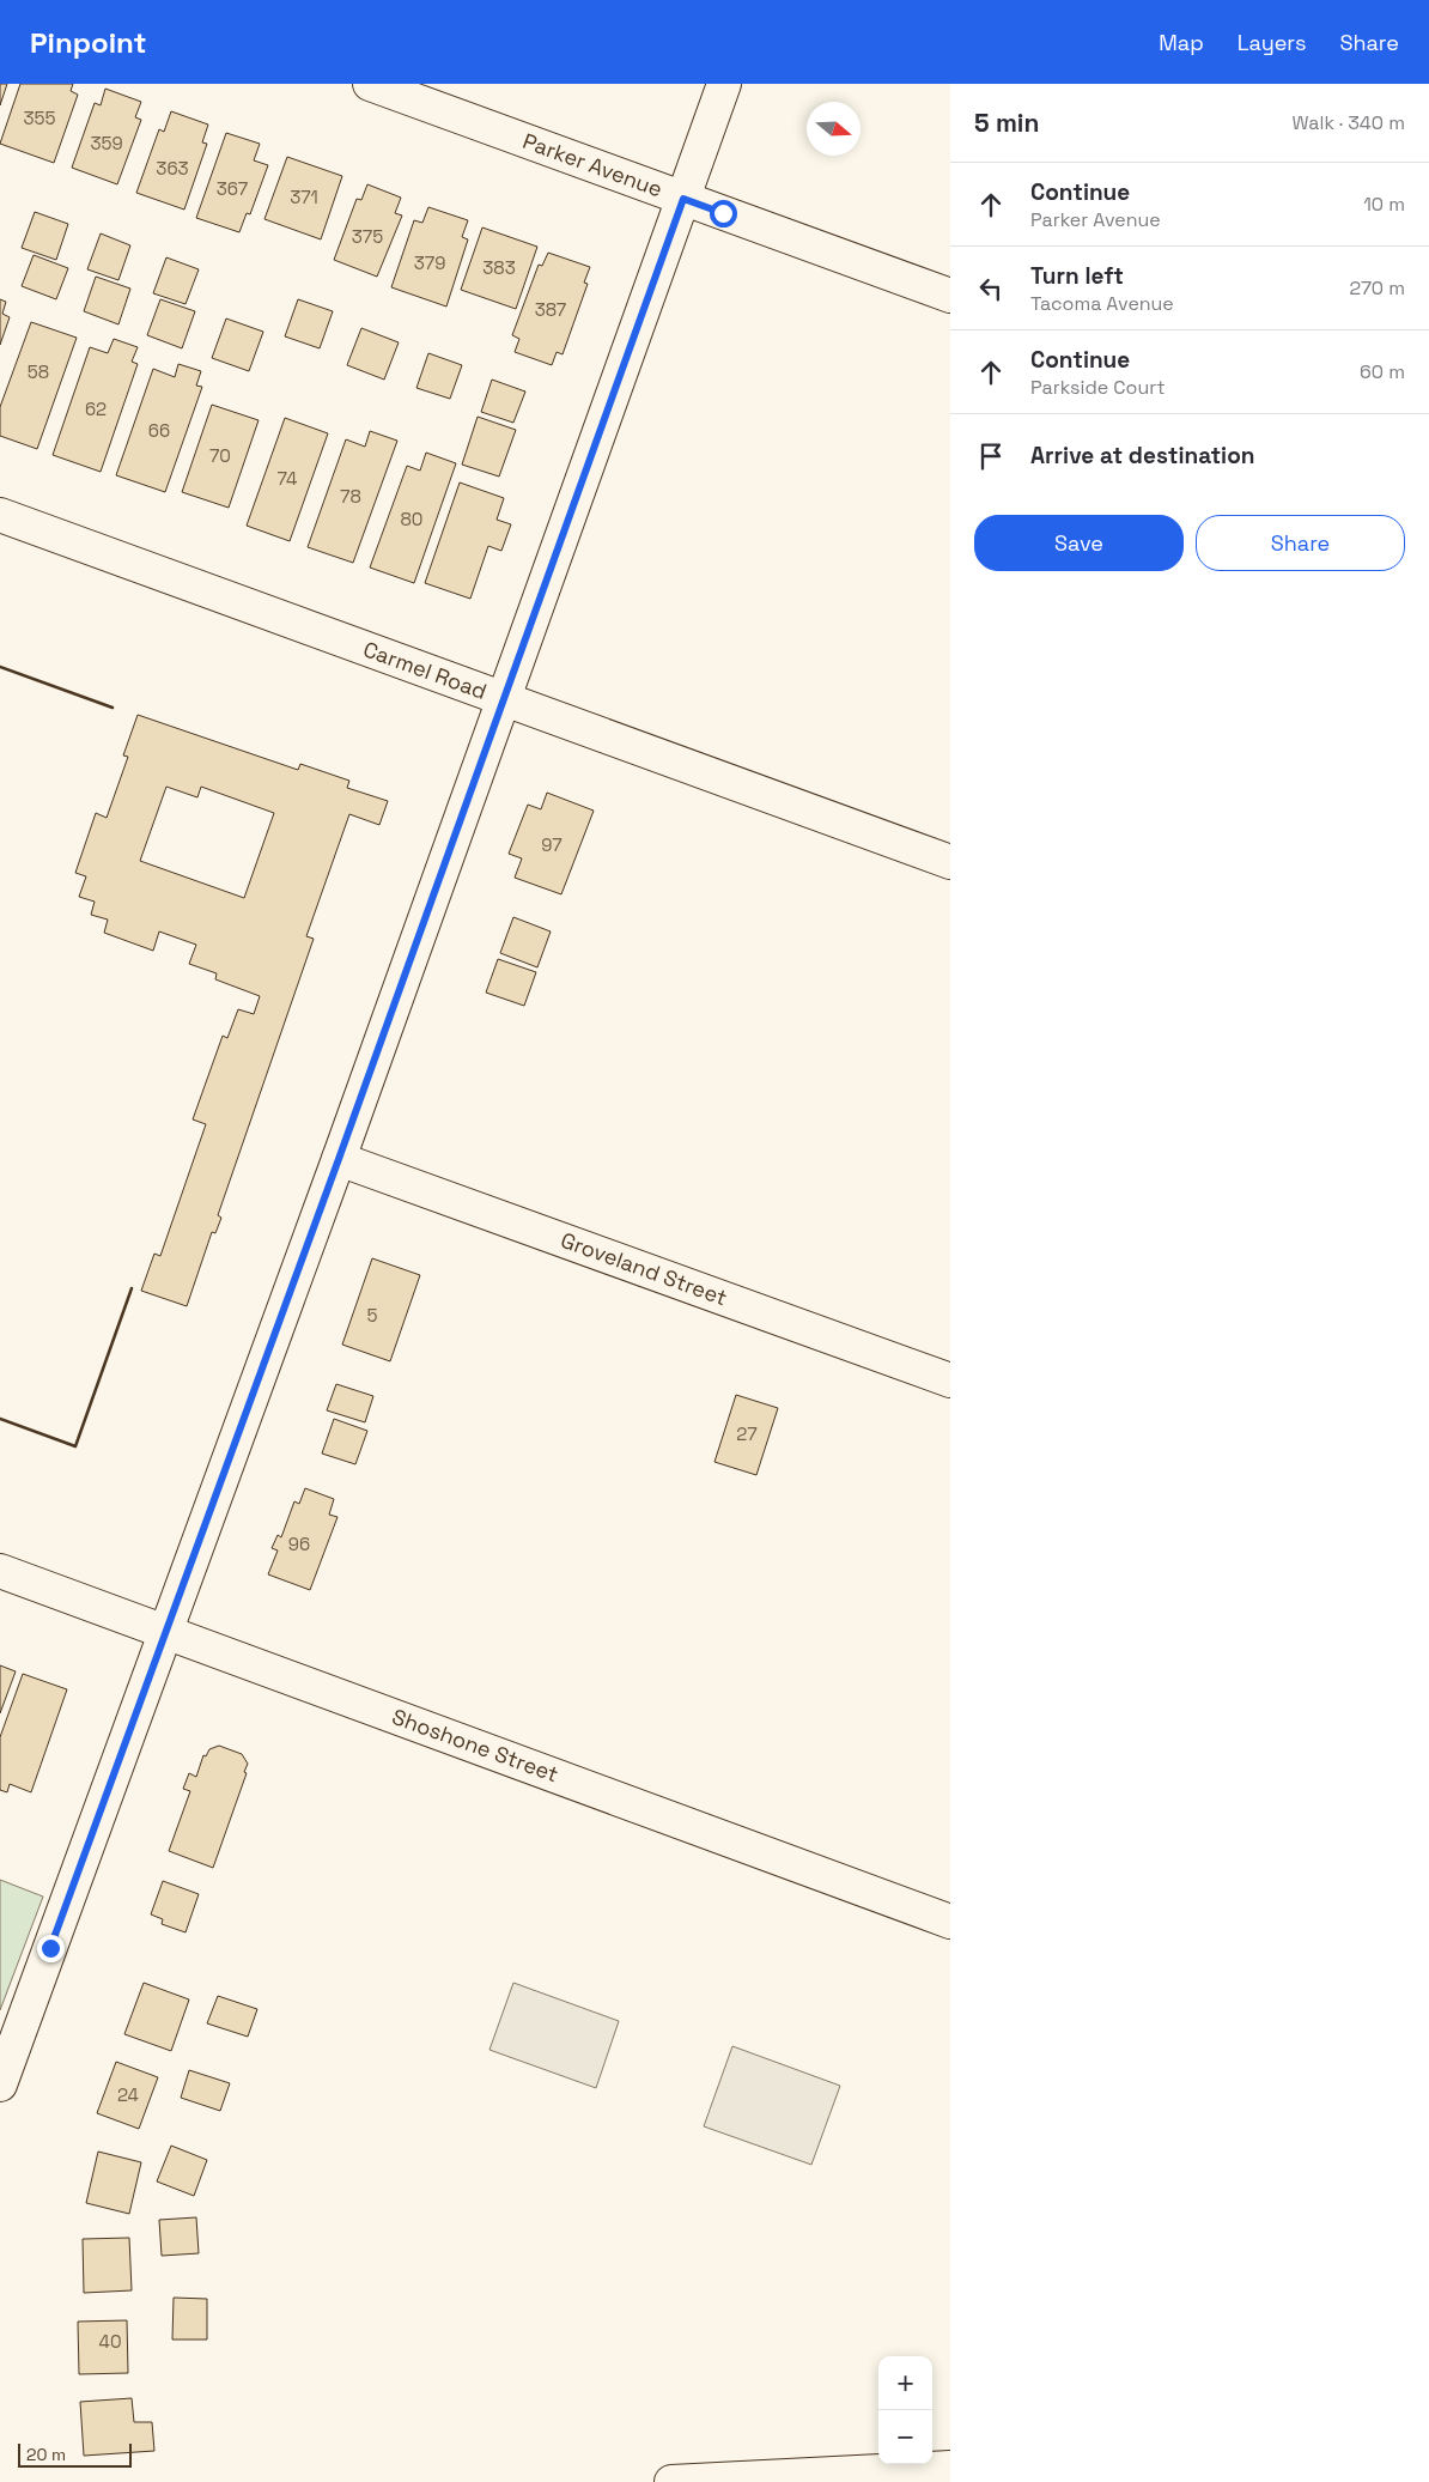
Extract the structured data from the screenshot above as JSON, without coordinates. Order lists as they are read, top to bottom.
{
  "streets": {
    "street": [
      "Parker Avenue",
      "Carmel Road",
      "Groveland Street",
      "Shoshone Street"
    ]
  },
  "house_numbers": [
    "355",
    "359",
    "363",
    "367",
    "371",
    "375",
    "379",
    "383",
    "387",
    "58",
    "62",
    "66",
    "70",
    "74",
    "78",
    "80",
    "97",
    "5",
    "27",
    "96",
    "24",
    "40"
  ],
  "scale_bar": "20 m",
  "north": "right",
  "page": {
    "header": "Pinpoint",
    "nav": ["Map", "Layers", "Share"],
    "heading": ["5 min", "Walk · 340 m"],
    "list": [
      ["Continue", "Parker Avenue", "10 m"],
      ["Turn left", "Tacoma Avenue", "270 m"],
      ["Continue", "Parkside Court", "60 m"],
      "Arrive at destination"
    ],
    "buttons": ["Save", "Share"],
    "map_buttons": ["+", "−"],
    "scale": "20 m"
  }
}
